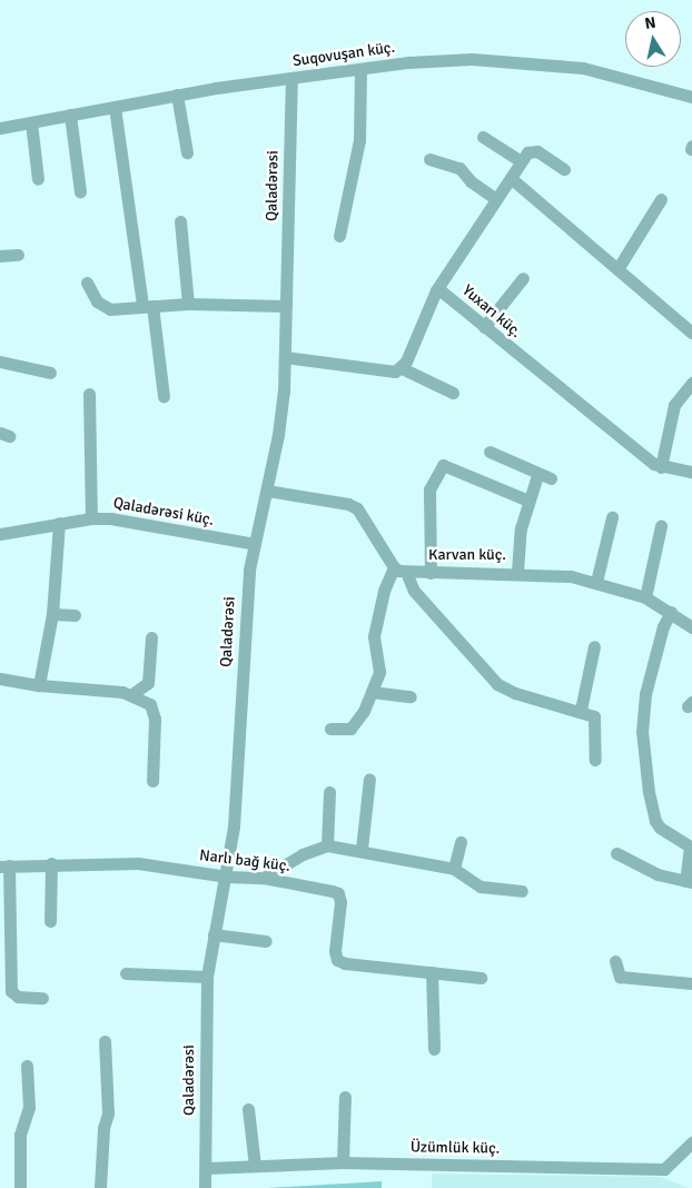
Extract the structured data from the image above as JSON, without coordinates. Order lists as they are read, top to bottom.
{
  "streets": {
    "street": [
      "Suqovuşan küç.",
      "Qaladərəsi",
      "Yuxarı küç.",
      "Qaladərəsi küç.",
      "Karvan küç.",
      "Narlı bağ küç.",
      "Üzümlük küç."
    ]
  },
  "crossings": [
    ["Suqovuşan küç.", "Qaladərəsi"],
    ["Qaladərəsi", "Qaladərəsi küç."],
    ["Qaladərəsi", "Narlı bağ küç."],
    ["Qaladərəsi", "Üzümlük küç."]
  ],
  "north": "top"
}
